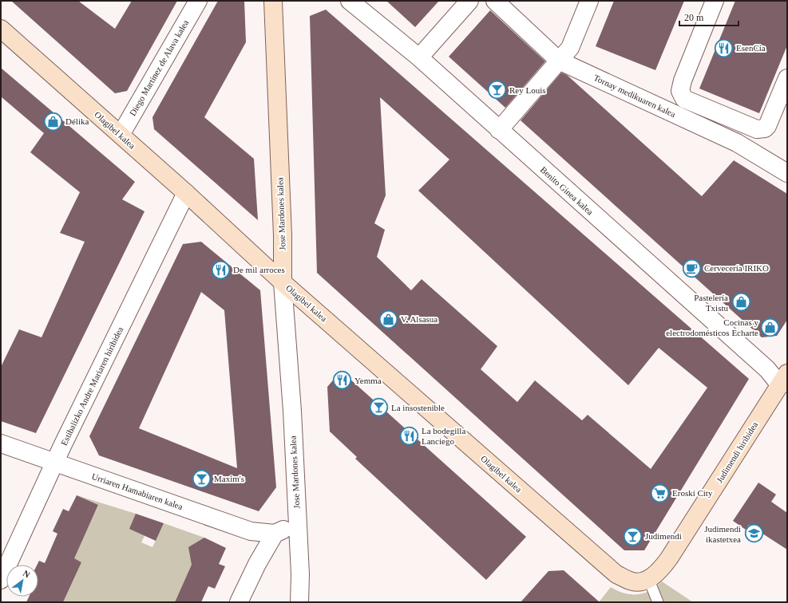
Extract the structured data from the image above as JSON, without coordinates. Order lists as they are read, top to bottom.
{
  "streets": {
    "main road": ["Olagibel kalea", "Jose Mardones kalea", "Judimendi hiribidea"],
    "street": [
      "Diego Martinez de Alava kalea",
      "Tornay medikuaren kalea",
      "Benito Ginea kalea",
      "Estibalizko Andre Mariaren hiribidea",
      "Urriaren Hamabiaren kalea"
    ]
  },
  "crossings": [
    ["Diego Martinez de Alava kalea", "Olagibel kalea"],
    ["Olagibel kalea", "Jose Mardones kalea"],
    ["Olagibel kalea", "Estibalizko Andre Mariaren hiribidea"],
    ["Olagibel kalea", "Judimendi hiribidea"],
    ["Benito Ginea kalea", "Judimendi hiribidea"],
    ["Estibalizko Andre Mariaren hiribidea", "Urriaren Hamabiaren kalea"]
  ],
  "places": {
    "restaurant": [
      "EsenCia",
      "De mil arroces",
      "Yemma",
      "La bodegilla Lanciego"
    ],
    "bar": [
      "Rey Louis",
      "La insostenible",
      "Maxim's",
      "Judimendi"
    ],
    "shop": [
      "Délika",
      "Pastelería Txistu",
      "V. Alsasua",
      "Cocinas y electrodomésticos Echarte"
    ],
    "cafe": ["Cervecería IRIKO"],
    "supermarket": ["Eroski City"],
    "school or university": ["Judimendi ikastetxea"]
  },
  "scale_bar": "20 m",
  "north": "top right"
}
